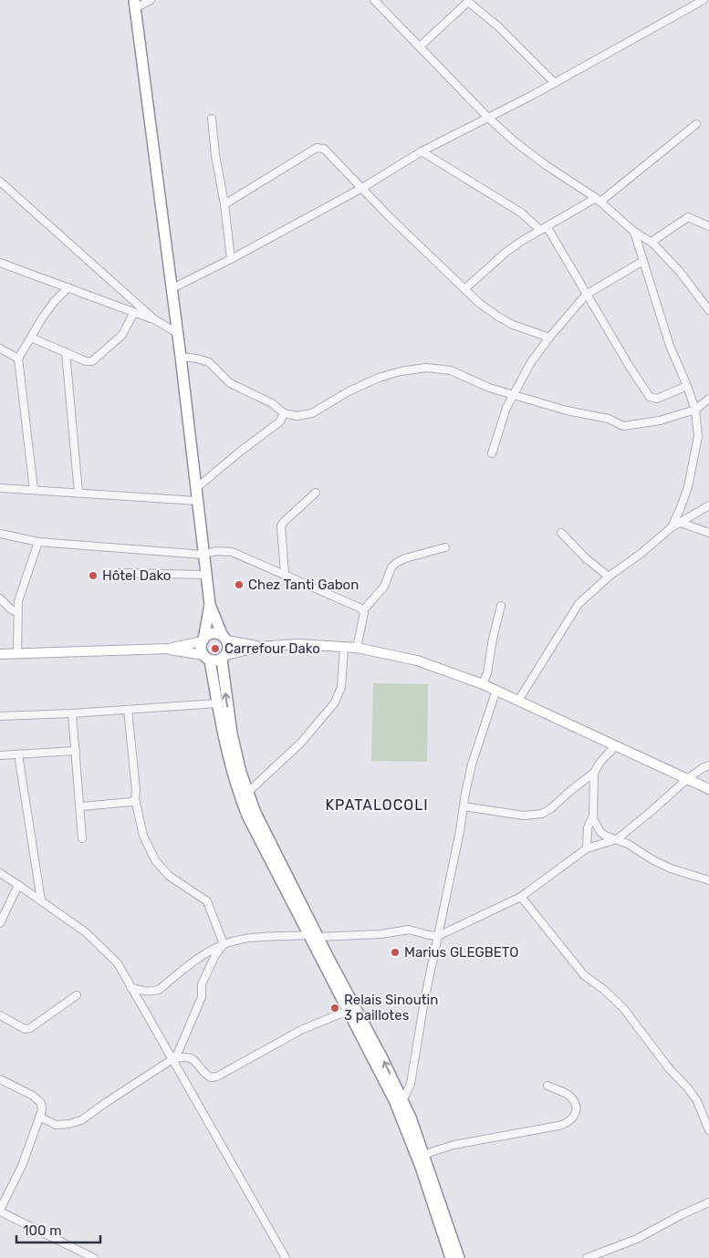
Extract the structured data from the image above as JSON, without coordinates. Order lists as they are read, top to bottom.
{
  "districts": ["KPATALOCOLI"],
  "places": [
    "Hôtel Dako",
    "Chez Tanti Gabon",
    "Carrefour Dako",
    "Marius GLEGBETO",
    "Relais Sinoutin 3 paillotes"
  ],
  "scale_bar": "100 m"
}
